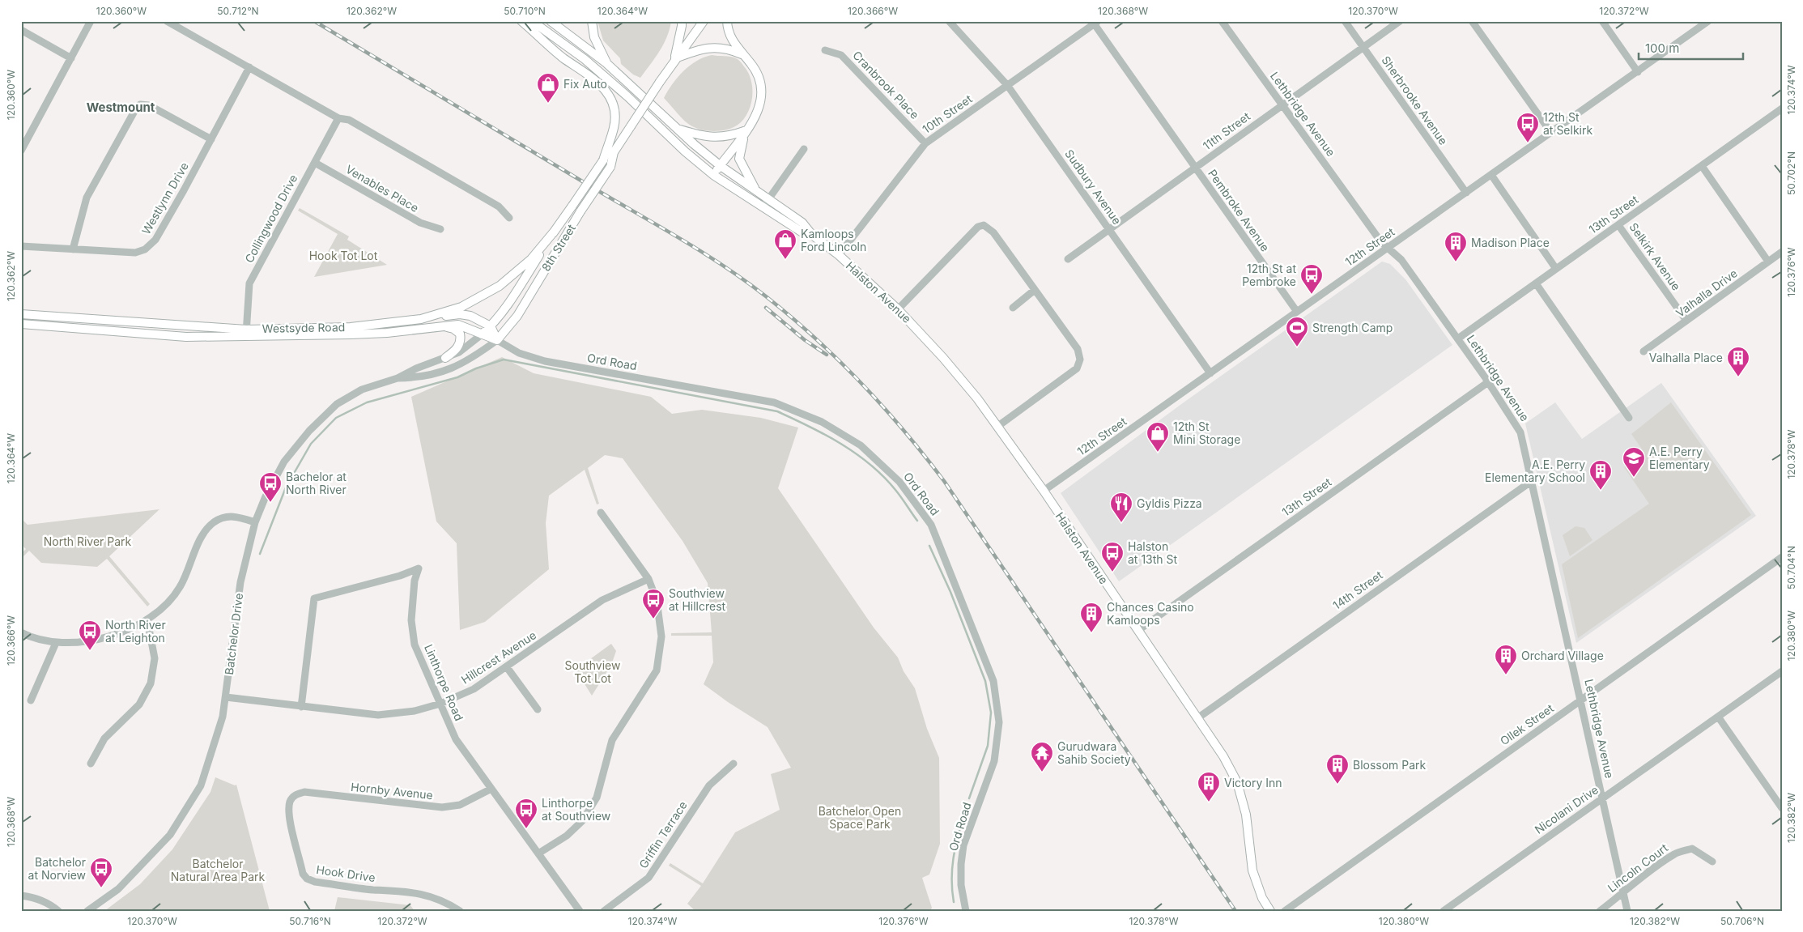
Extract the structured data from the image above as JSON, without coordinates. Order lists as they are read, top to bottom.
{
  "streets": {
    "main road": [
      "8th Street",
      "Halston Avenue",
      "Westsyde Road",
      "Batchelor Drive"
    ],
    "street": [
      "Cranbrook Place",
      "Sherbrooke Avenue",
      "10th Street",
      "Lethbridge Avenue",
      "11th Street",
      "Sudbury Avenue",
      "Venables Place",
      "Westlynn Drive",
      "Pembroke Avenue",
      "13th Street",
      "Collingwood Drive",
      "12th Street",
      "Selkirk Avenue",
      "Valhalla Drive",
      "Ord Road",
      "14th Street",
      "Hillcrest Avenue",
      "Linthorpe Road",
      "Ollek Street",
      "Hornby Avenue",
      "Nicolani Drive",
      "Griffin Terrace",
      "Lincoln Court",
      "Hook Drive"
    ]
  },
  "crossings": [
    ["Cranbrook Place", "10th Street"],
    ["Sherbrooke Avenue", "11th Street"],
    ["Sherbrooke Avenue", "12th Street"],
    ["10th Street", "Sudbury Avenue"],
    ["10th Street", "Pembroke Avenue"],
    ["10th Street", "Halston Avenue"],
    ["Lethbridge Avenue", "11th Street"],
    ["Lethbridge Avenue", "13th Street"],
    ["Lethbridge Avenue", "12th Street"],
    ["Lethbridge Avenue", "14th Street"],
    ["Lethbridge Avenue", "Ollek Street"],
    ["Lethbridge Avenue", "Nicolani Drive"],
    ["Lethbridge Avenue", "Lincoln Court"],
    ["11th Street", "Sudbury Avenue"],
    ["11th Street", "Pembroke Avenue"],
    ["Sudbury Avenue", "12th Street"],
    ["Venables Place", "Collingwood Drive"],
    ["Pembroke Avenue", "12th Street"],
    ["13th Street", "Selkirk Avenue"],
    ["13th Street", "Halston Avenue"],
    ["Collingwood Drive", "Westsyde Road"],
    ["12th Street", "Halston Avenue"],
    ["8th Street", "Westsyde Road"],
    ["8th Street", "Ord Road"],
    ["8th Street", "Batchelor Drive"],
    ["Selkirk Avenue", "Valhalla Drive"],
    ["Halston Avenue", "14th Street"],
    ["Westsyde Road", "Ord Road"],
    ["Westsyde Road", "Batchelor Drive"],
    ["Ord Road", "Batchelor Drive"],
    ["Batchelor Drive", "Hillcrest Avenue"],
    ["Hillcrest Avenue", "Linthorpe Road"],
    ["Linthorpe Road", "Hornby Avenue"],
    ["Hornby Avenue", "Hook Drive"]
  ],
  "districts": ["Westmount"],
  "parks": [
    "Hook Tot Lot",
    "North River Park",
    "Southview Tot Lot",
    "Batchelor Open Space Park",
    "Batchelor Natural Area Park"
  ],
  "places": {
    "shop": ["Fix Auto", "Kamloops Ford Lincoln", "12th St Mini Storage"],
    "bus stop": [
      "12th St at Selkirk",
      "12th St at Pembroke",
      "Bachelor at North River",
      "Halston at 13th St",
      "Southview at Hillcrest",
      "North River at Leighton",
      "Linthorpe at Southview",
      "Batchelor at Norview"
    ],
    "building": [
      "Madison Place",
      "Valhalla Place",
      "A.E. Perry Elementary School",
      "Chances Casino Kamloops",
      "Orchard Village",
      "Blossom Park",
      "Victory Inn"
    ],
    "sports": ["Strength Camp"],
    "school or university": ["A.E. Perry Elementary"],
    "restaurant": ["Gyldis Pizza"],
    "temple": ["Gurudwara Sahib Society"]
  },
  "scale_bar": "100 m",
  "coordinates": [
    "120.360°W",
    "50.712°N",
    "120.362°W",
    "50.710°N",
    "120.364°W",
    "120.366°W",
    "120.368°W",
    "120.370°W",
    "120.372°W",
    "120.374°W",
    "50.702°N",
    "120.376°W",
    "120.378°W",
    "50.704°N",
    "120.380°W",
    "120.382°W",
    "50.716°N",
    "50.706°N"
  ]
}
